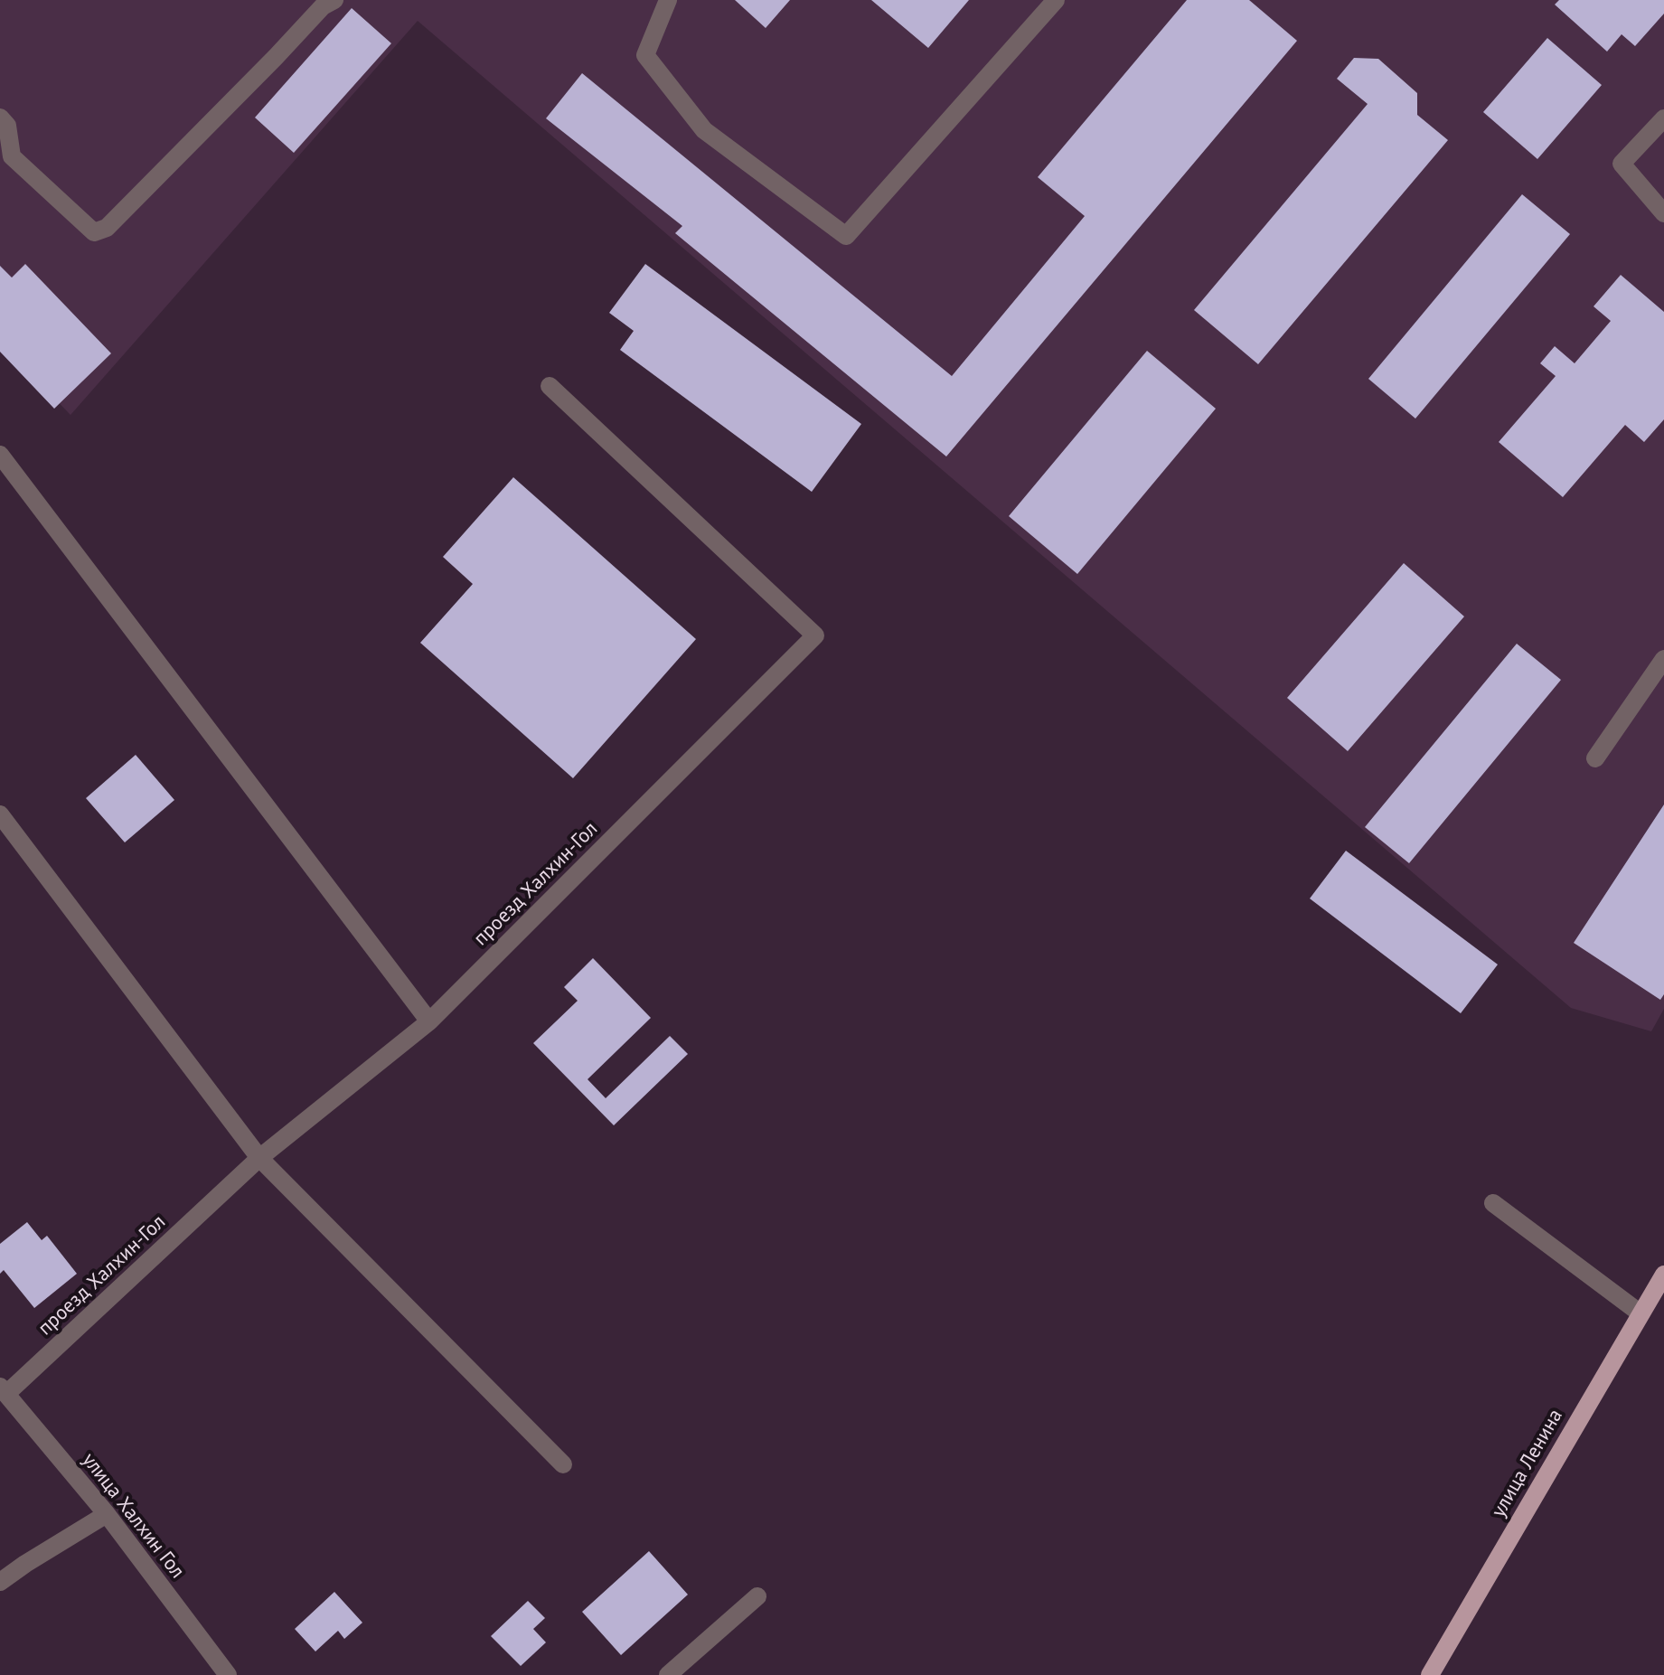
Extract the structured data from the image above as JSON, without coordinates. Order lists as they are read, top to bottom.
{
  "streets": {
    "main road": ["улица Ленина"],
    "street": ["проезд Халхин-Гол", "улица Халхин Гол"]
  },
  "crossings": [
    ["проезд Халхин-Гол", "улица Халхин Гол"]
  ]
}
